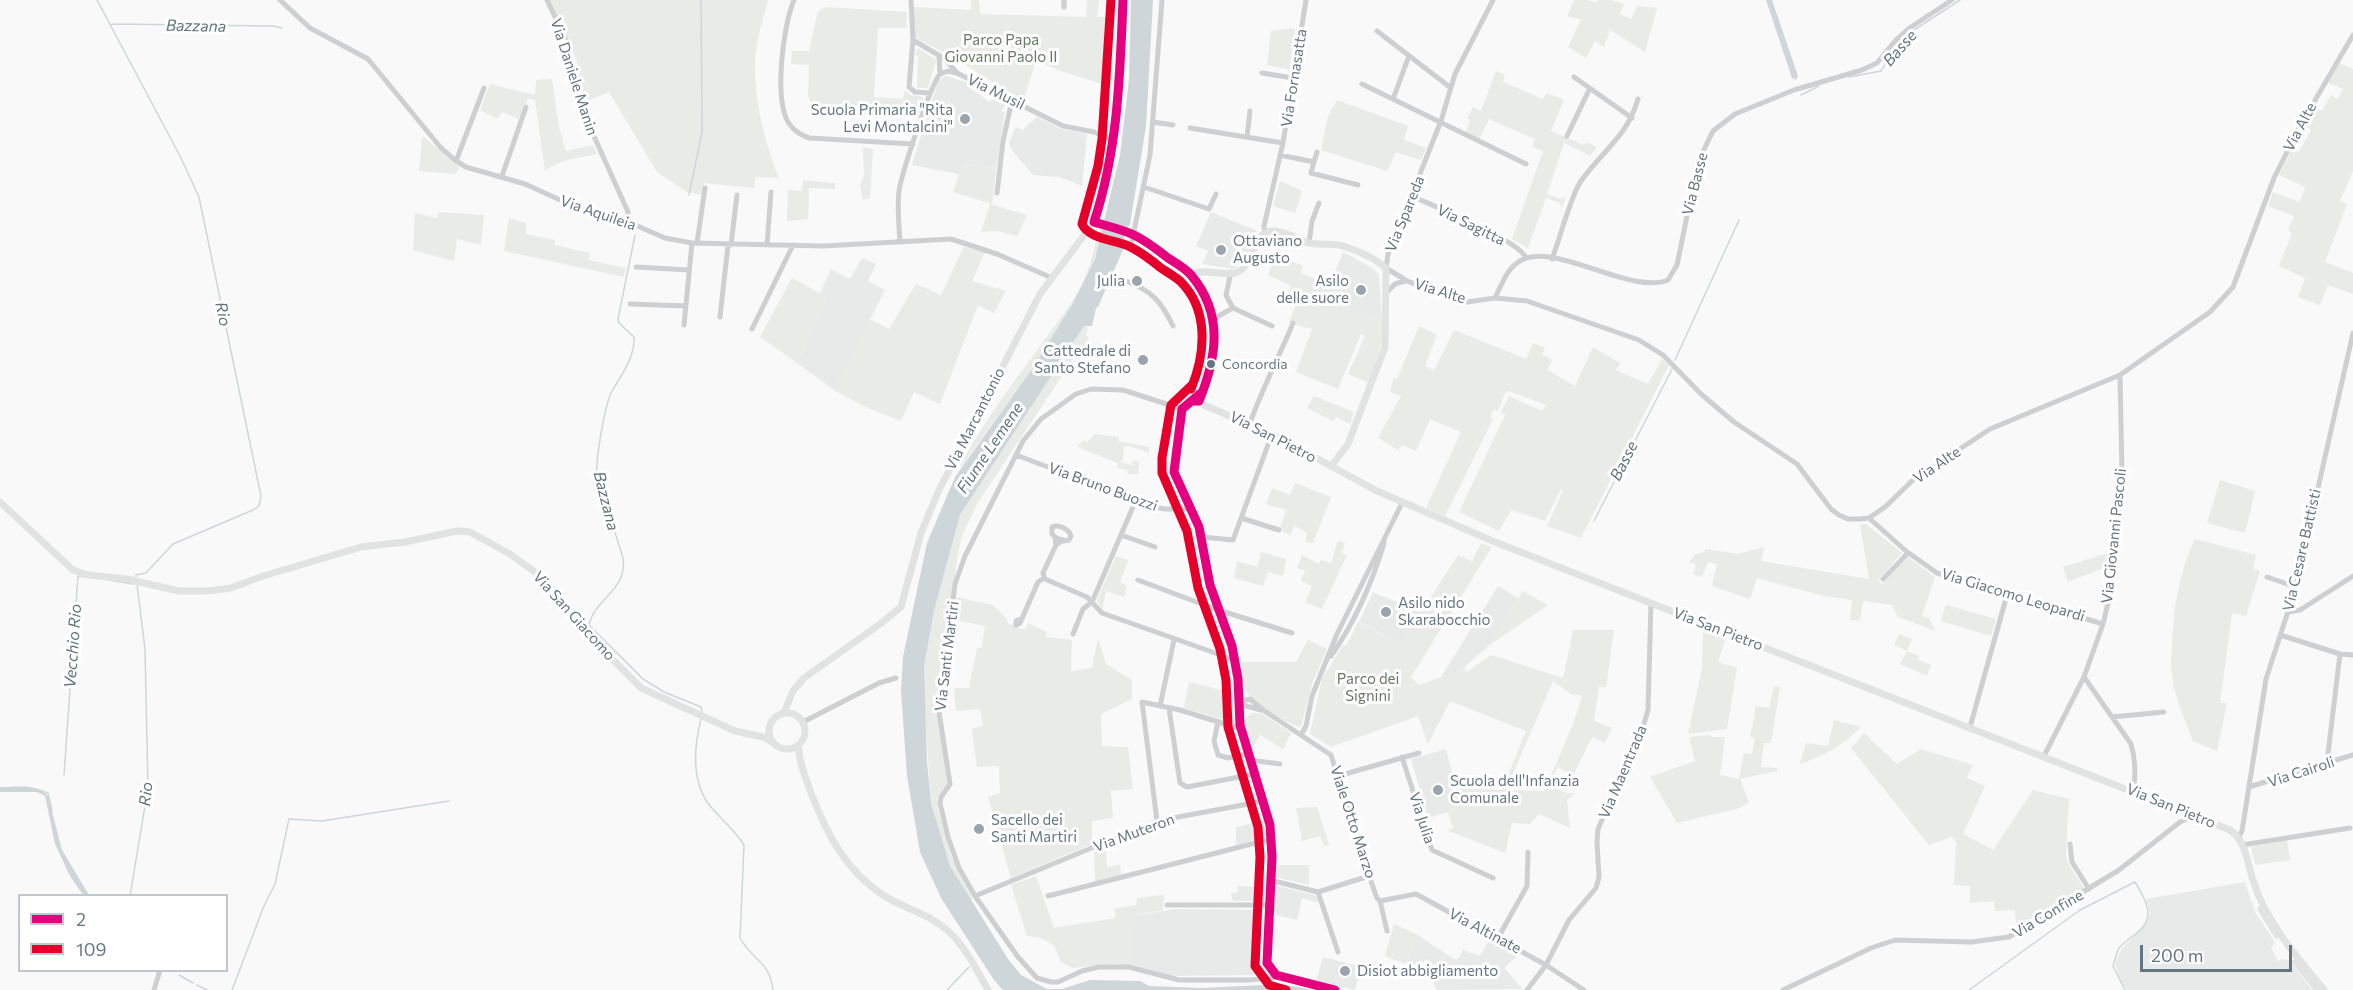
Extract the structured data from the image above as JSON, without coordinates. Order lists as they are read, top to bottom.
{
  "streets": {
    "street": [
      "Via Daniele Manin",
      "Via Fornasatta",
      "Via Musil",
      "Via Alte",
      "Via Basse",
      "Via Aquileia",
      "Via Spareda",
      "Via Sagitta",
      "Via Marcantonio",
      "Via San Pietro",
      "Via Bruno Buozzi",
      "Via Giovanni Pascoli",
      "Via Cesare Battisti",
      "Via Giacomo Leopardi",
      "Via San Giacomo",
      "Via Santi Martiri",
      "Via Maentrada",
      "Via Cairoli",
      "Via Julia",
      "Viale Otto Marzo",
      "Via Muteron",
      "Via Confine",
      "Via Altinate"
    ]
  },
  "crossings": [
    ["Via Daniele Manin", "Via Aquileia"],
    ["Via Musil", "Via Marcantonio"],
    ["Via Alte", "Via Spareda"],
    ["Via Alte", "Via Giovanni Pascoli"],
    ["Via Alte", "Via Giacomo Leopardi"],
    ["Via Basse", "Via Sagitta"],
    ["Via Aquileia", "Via Marcantonio"],
    ["Via Spareda", "Via Sagitta"],
    ["Via Spareda", "Via San Pietro"],
    ["Via Marcantonio", "Via San Giacomo"],
    ["Via San Pietro", "Via Giovanni Pascoli"],
    ["Via San Pietro", "Via Cesare Battisti"],
    ["Via San Pietro", "Via Maentrada"],
    ["Via San Pietro", "Via Confine"],
    ["Via Bruno Buozzi", "Via Santi Martiri"],
    ["Via Giovanni Pascoli", "Via Giacomo Leopardi"],
    ["Via Cesare Battisti", "Via Cairoli"],
    ["Via Santi Martiri", "Via Muteron"],
    ["Via Maentrada", "Via Altinate"],
    ["Viale Otto Marzo", "Via Altinate"]
  ],
  "water": [
    "Bazzana",
    "Basse",
    "Rio",
    "Fiume Lemene",
    "Vecchio Rio"
  ],
  "parks": ["Parco Papa Giovanni Paolo II", "Parco dei Signini"],
  "places": [
    "Scuola Primaria \"Rita Levi Montalcini\"",
    "Ottaviano Augusto",
    "Julia",
    "Asilo delle suore",
    "Cattedrale di Santo Stefano",
    "Concordia",
    "Asilo nido Skarabocchio",
    "Scuola dell'Infanzia Comunale",
    "Sacello dei Santi Martiri",
    "Disiot abbigliamento"
  ],
  "lines": ["transit line 2", "transit line 109"],
  "legend": ["2", "109"],
  "scale_bar": "200 m"
}
